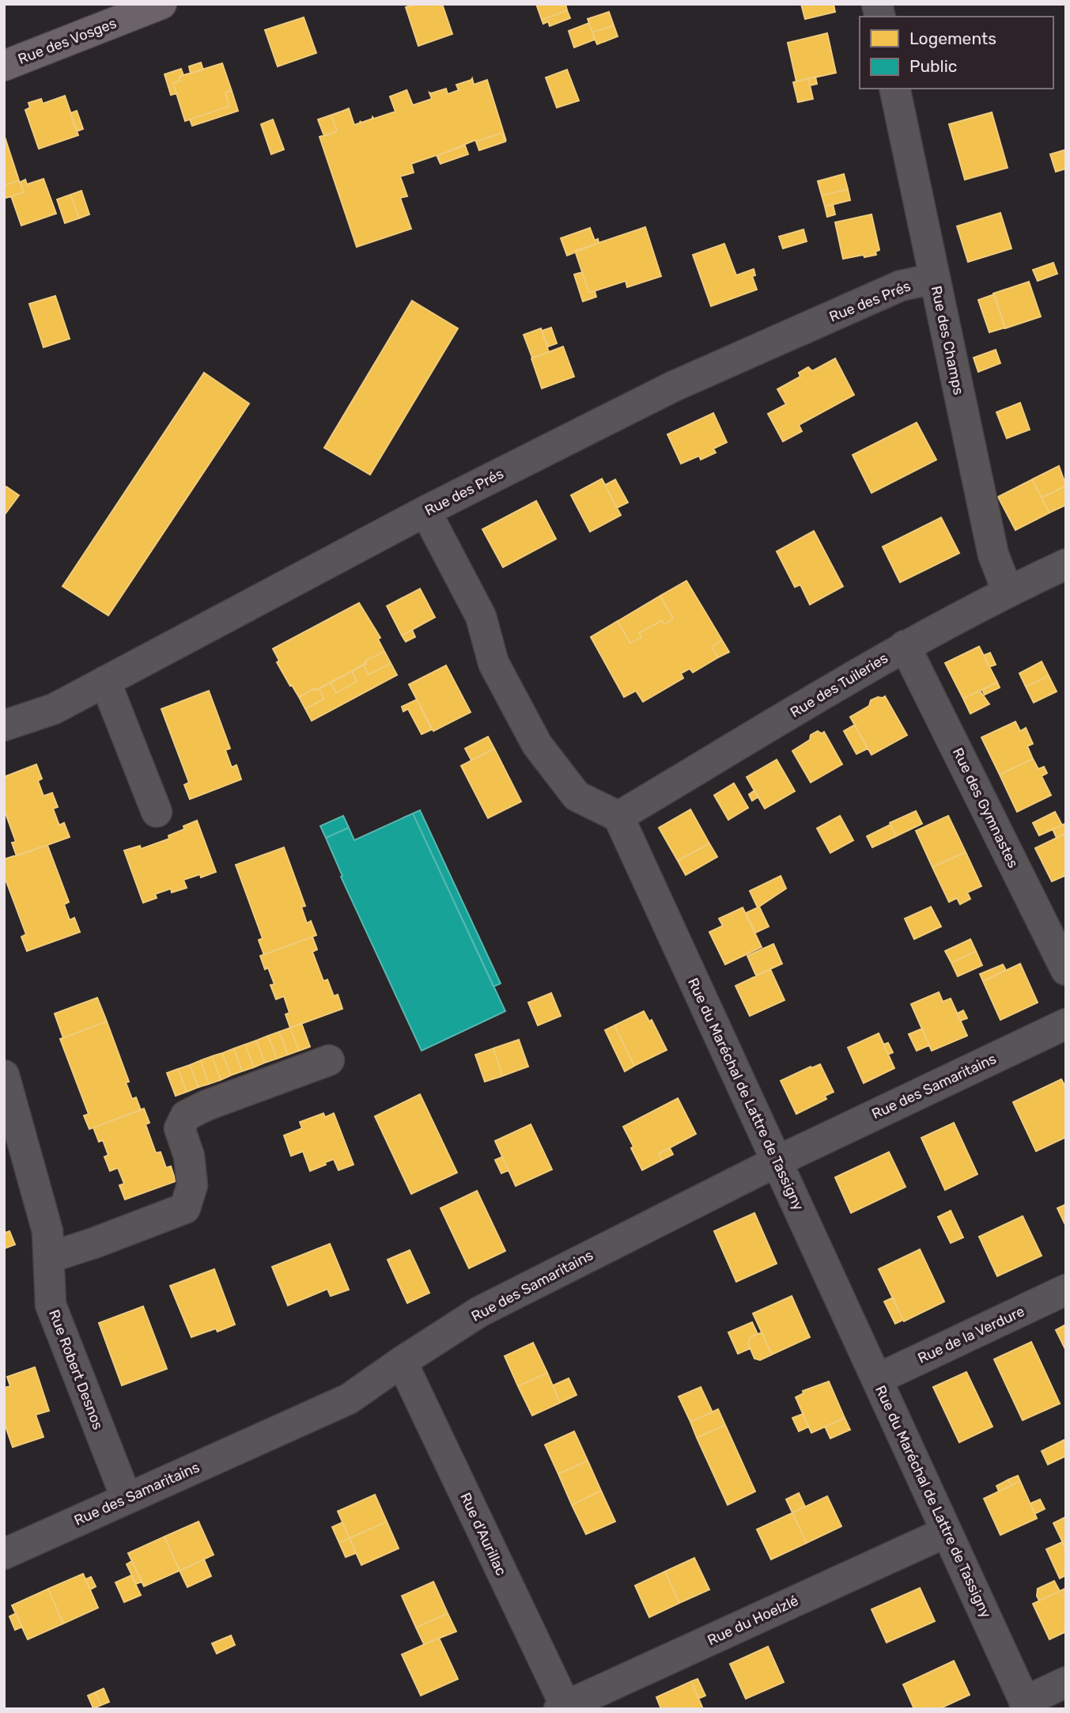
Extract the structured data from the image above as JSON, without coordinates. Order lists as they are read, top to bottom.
{
  "streets": {
    "main road": ["Rue des Vosges"],
    "street": [
      "Rue des Prés",
      "Rue des Champs",
      "Rue des Tuileries",
      "Rue des Gymnastes",
      "Rue des Samaritains",
      "Rue du Maréchal de Lattre de Tassigny",
      "Rue de la Verdure",
      "Rue Robert Desnos",
      "Rue d'Aurillac",
      "Rue du Hoelzlé"
    ]
  },
  "crossings": [
    ["Rue des Prés", "Rue des Champs"],
    ["Rue des Champs", "Rue des Tuileries"],
    ["Rue des Tuileries", "Rue des Gymnastes"],
    ["Rue des Tuileries", "Rue du Maréchal de Lattre de Tassigny"],
    ["Rue des Samaritains", "Rue du Maréchal de Lattre de Tassigny"],
    ["Rue des Samaritains", "Rue Robert Desnos"],
    ["Rue des Samaritains", "Rue d'Aurillac"],
    ["Rue du Maréchal de Lattre de Tassigny", "Rue de la Verdure"],
    ["Rue du Maréchal de Lattre de Tassigny", "Rue du Hoelzlé"],
    ["Rue d'Aurillac", "Rue du Hoelzlé"]
  ],
  "legend": ["Logements", "Public"]
}
